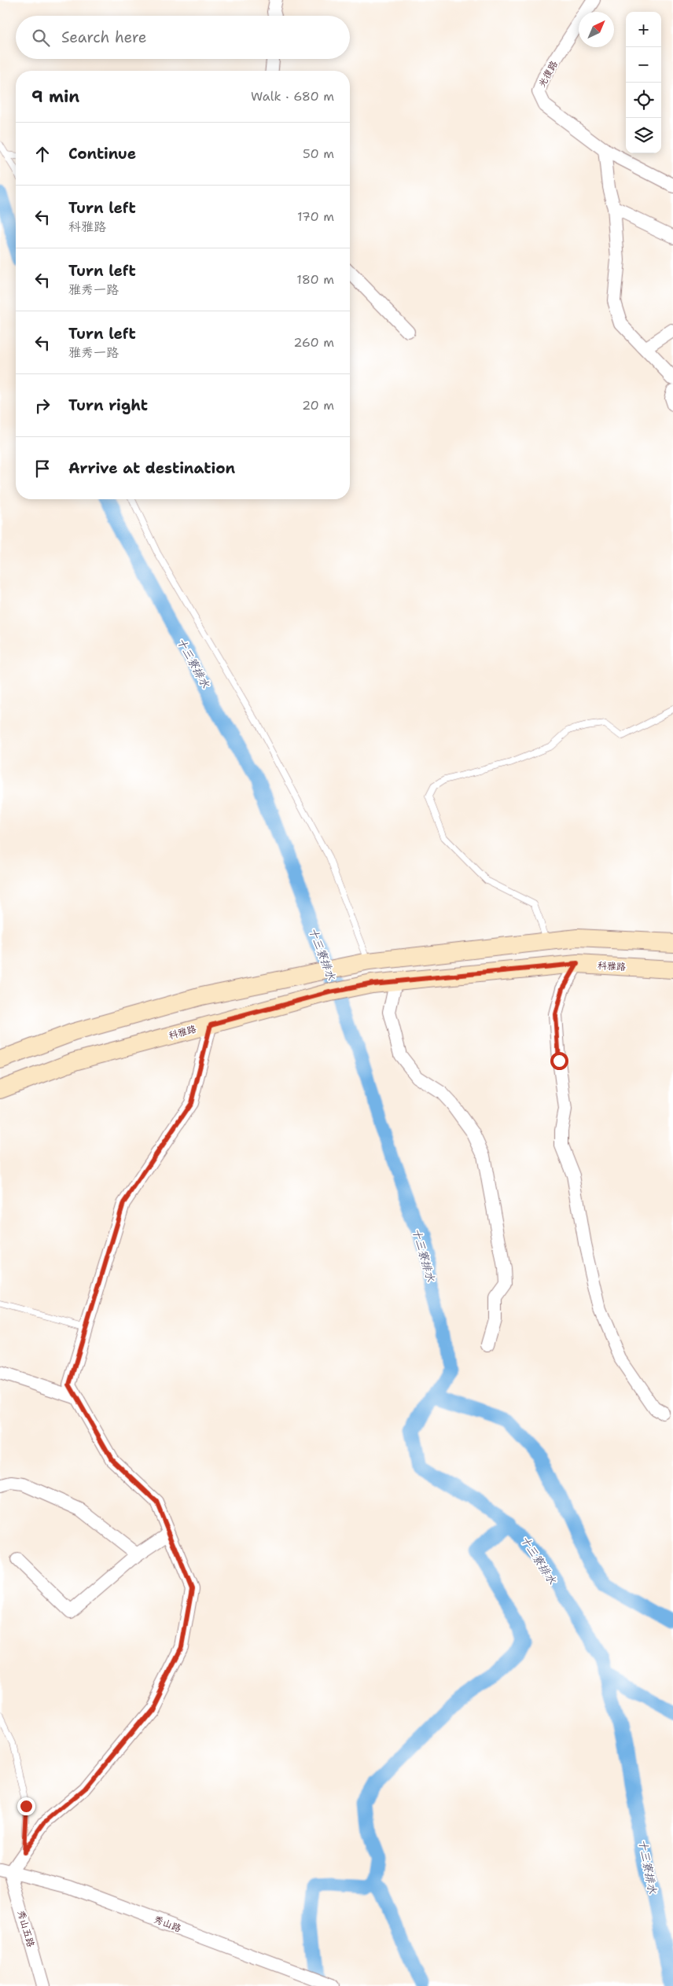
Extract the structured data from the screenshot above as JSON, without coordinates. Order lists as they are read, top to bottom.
{
  "streets": {
    "street": [
      "光復路",
      "科雅路",
      "秀山路",
      "秀山五路"
    ]
  },
  "crossings": [
    ["秀山路", "秀山五路"]
  ],
  "water": ["十三寮排水"],
  "north": "top right",
  "page": {
    "map_buttons": ["+", "−"],
    "search": "Search here",
    "heading": ["9 min", "Walk · 680 m"],
    "list": [
      ["Continue", "50 m"],
      ["Turn left", "科雅路", "170 m"],
      ["Turn left", "雅秀一路", "180 m"],
      ["Turn left", "雅秀一路", "260 m"],
      ["Turn right", "20 m"],
      "Arrive at destination"
    ]
  }
}
